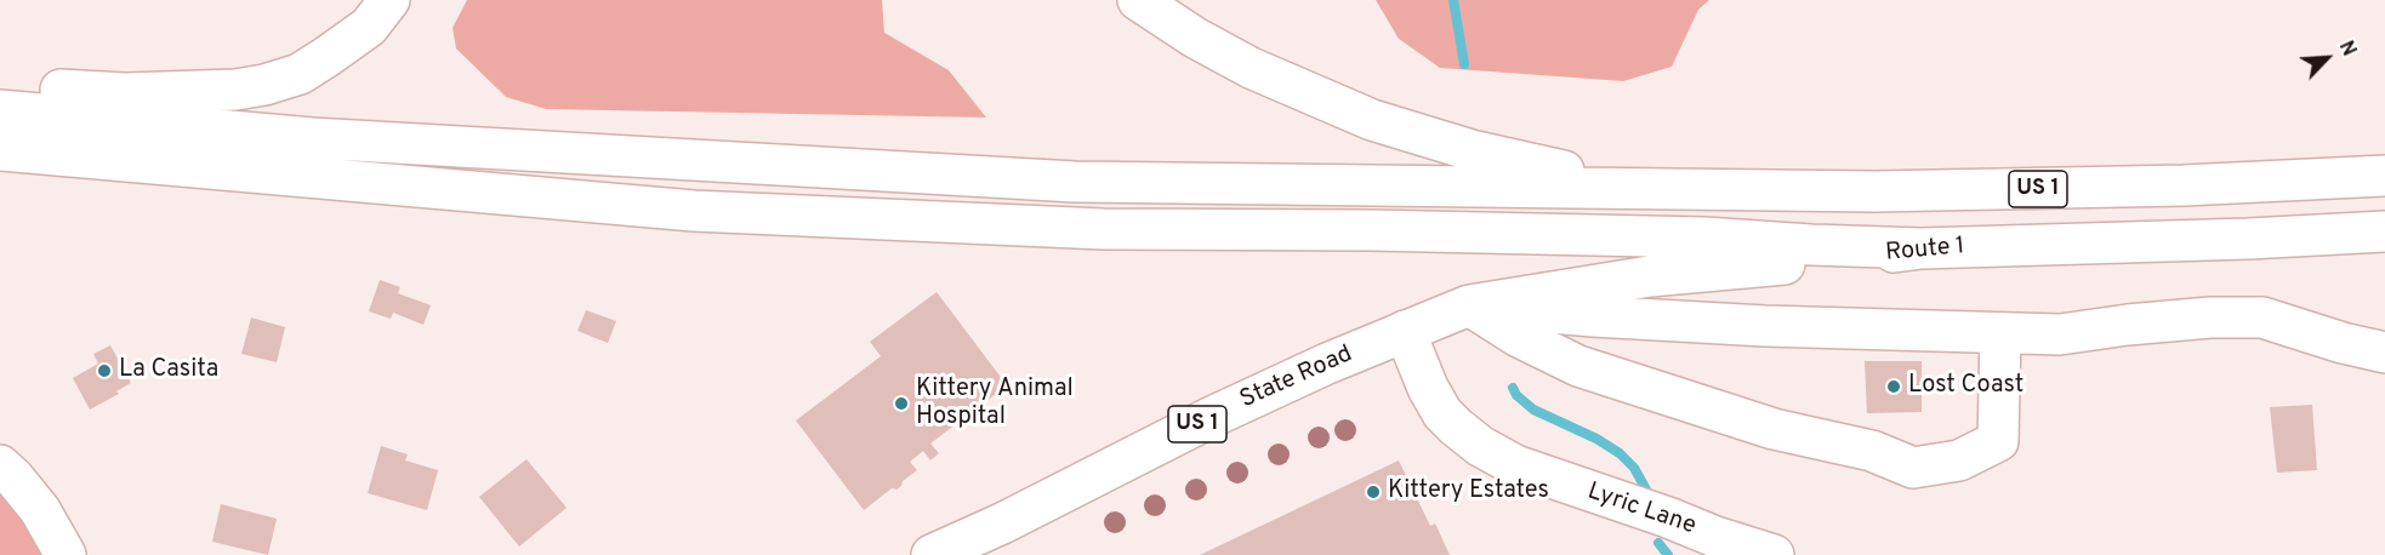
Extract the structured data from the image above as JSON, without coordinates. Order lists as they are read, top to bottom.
{
  "streets": {
    "main road": [
      "US 1",
      "Route 1",
      "State Road",
      "Lyric Lane"
    ]
  },
  "crossings": [
    ["Route 1", "State Road"],
    ["State Road", "Lyric Lane"]
  ],
  "places": [
    "La Casita",
    "Lost Coast",
    "Kittery Animal Hospital",
    "Kittery Estates"
  ],
  "north": "top right"
}
